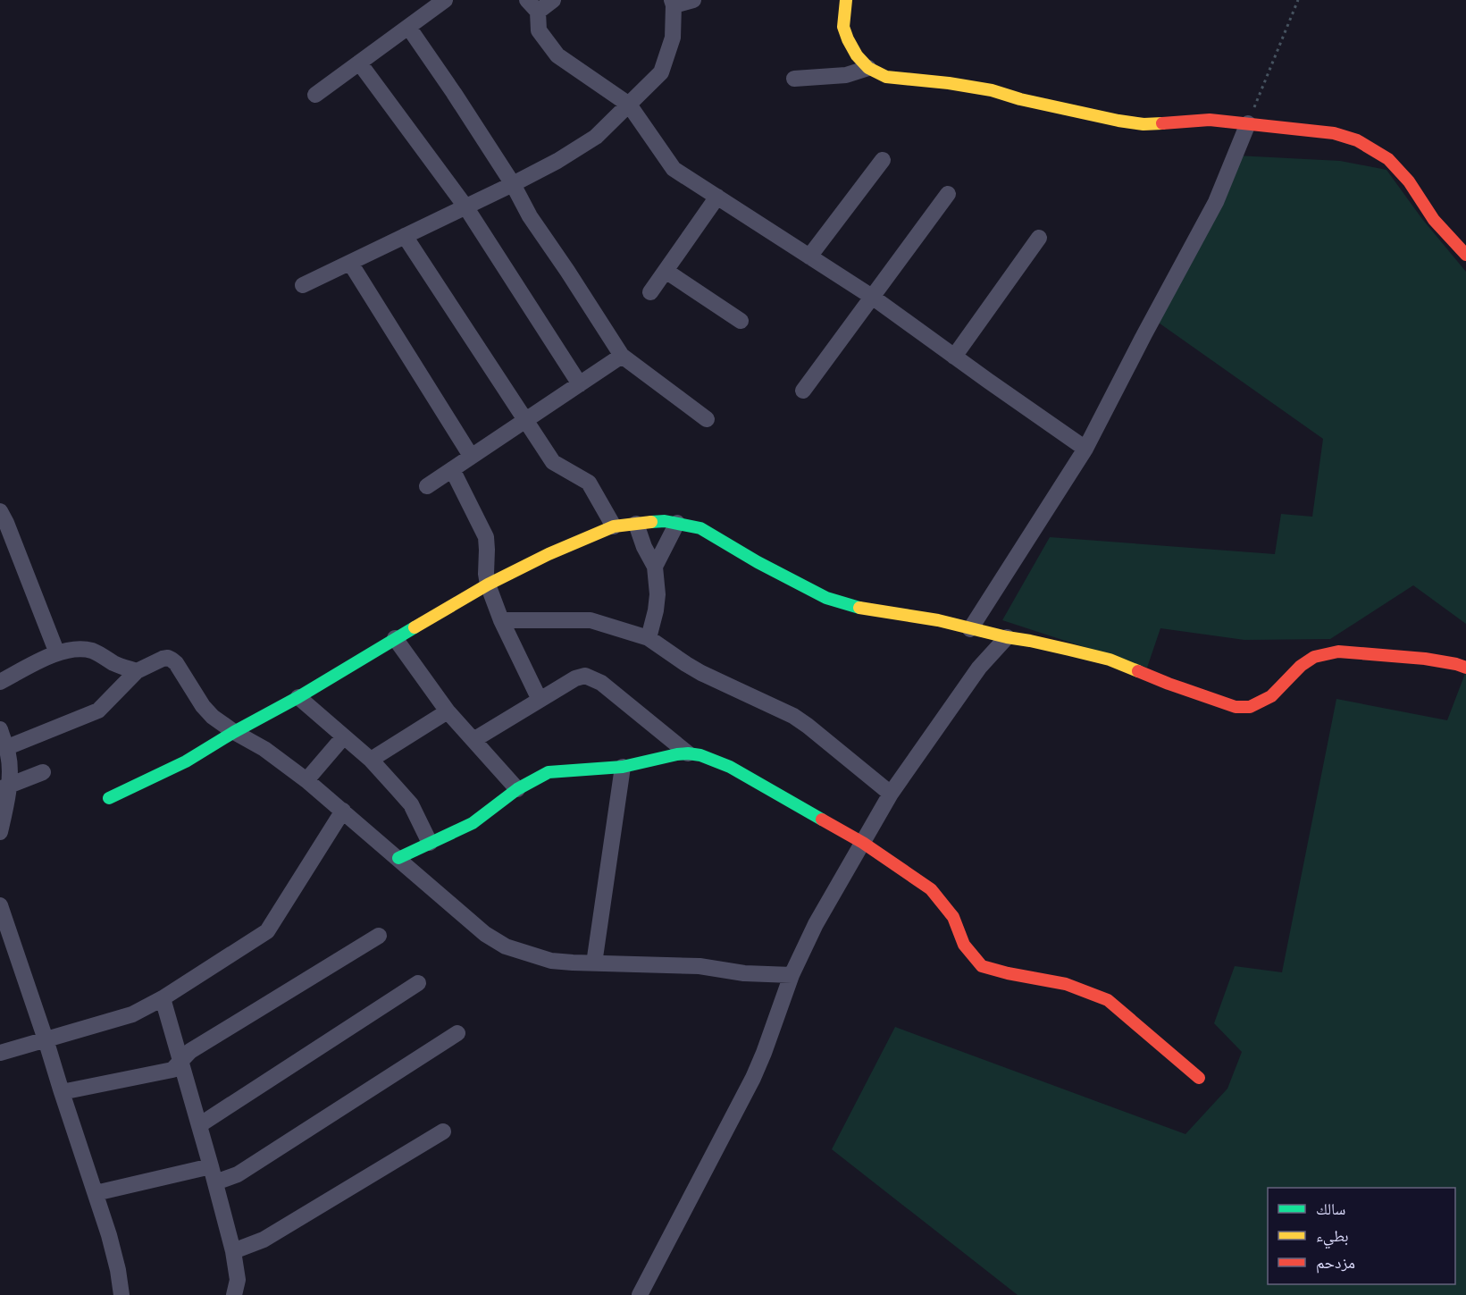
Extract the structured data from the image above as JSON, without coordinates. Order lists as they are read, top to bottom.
{
  "legend": ["سالك", "بطيء", "مزدحم"]
}
